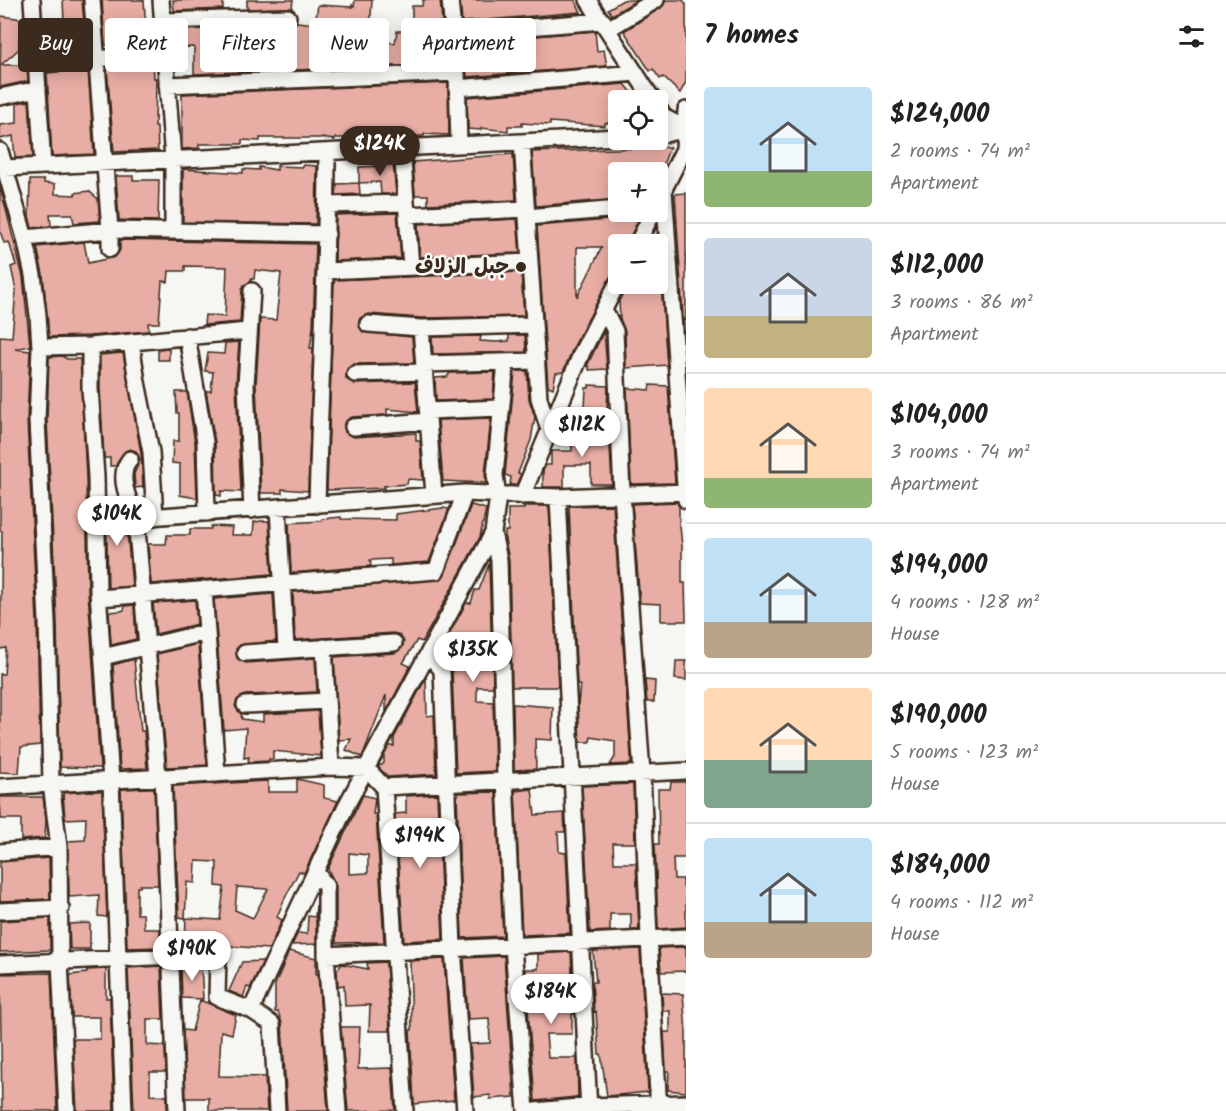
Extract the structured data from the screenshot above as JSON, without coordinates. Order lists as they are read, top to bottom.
{
  "places": ["جبل الزلاف"],
  "page": {
    "heading": "7 homes",
    "chip": [
      "Buy",
      "Rent",
      "Filters",
      "New",
      "Apartment"
    ],
    "list": [
      {
        "name": "$124,000",
        "note": "2 rooms · 74 m² · Apartment"
      },
      {
        "name": "$112,000",
        "note": "3 rooms · 86 m² · Apartment"
      },
      {
        "name": "$104,000",
        "note": "3 rooms · 74 m² · Apartment"
      },
      {
        "name": "$194,000",
        "note": "4 rooms · 128 m² · House"
      },
      {
        "name": "$190,000",
        "note": "5 rooms · 123 m² · House"
      },
      {
        "name": "$184,000",
        "note": "4 rooms · 112 m² · House"
      }
    ],
    "map_buttons": ["+", "−"],
    "price": [
      "$124K",
      "$112K",
      "$104K",
      "$135K",
      "$194K",
      "$190K",
      "$184K"
    ]
  }
}
